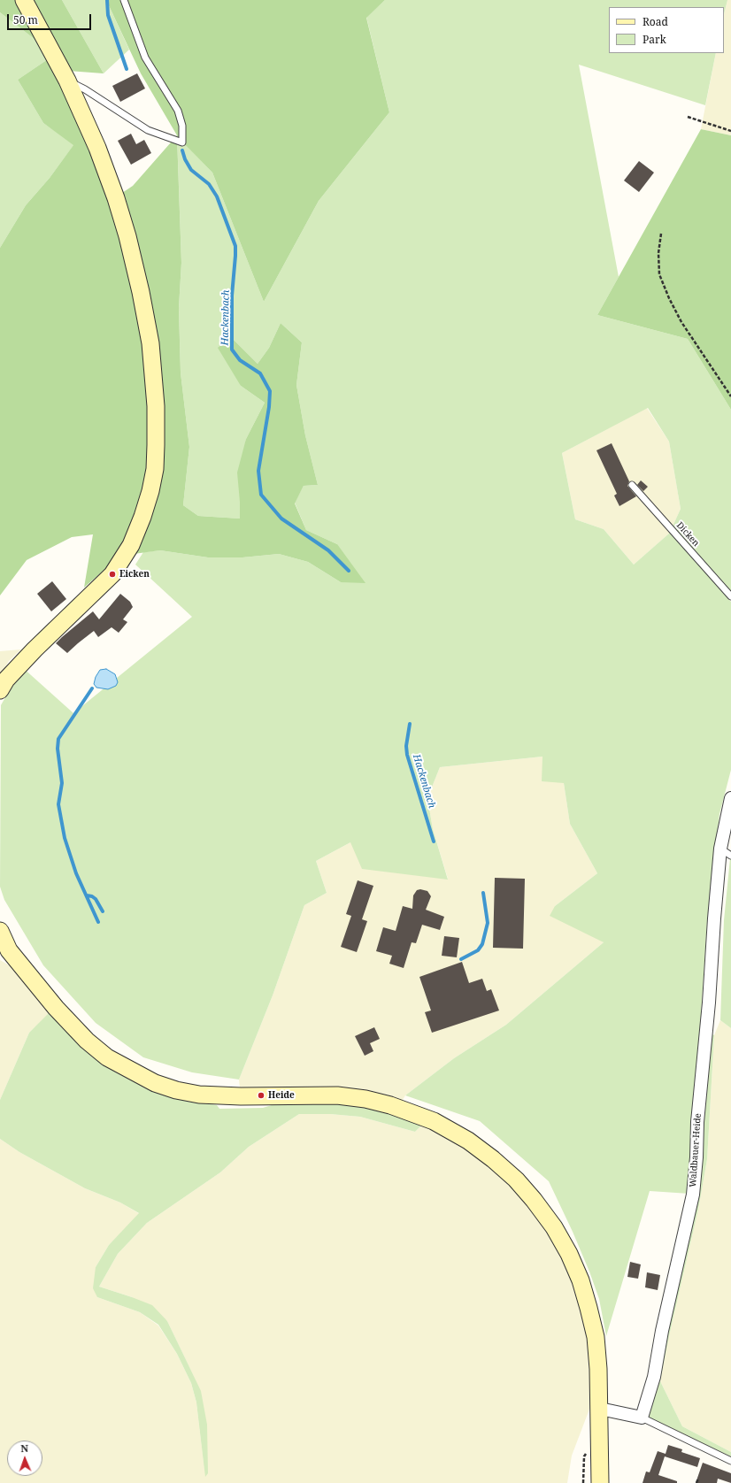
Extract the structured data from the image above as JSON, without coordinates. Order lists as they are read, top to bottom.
{
  "streets": {
    "street": ["Waldbauer-Heide"],
    "lane": ["Dicken"]
  },
  "water": ["Hackenbach"],
  "places": ["Eicken", "Heide"],
  "legend": ["Road", "Park"],
  "scale_bar": "50 m",
  "north": "top"
}
